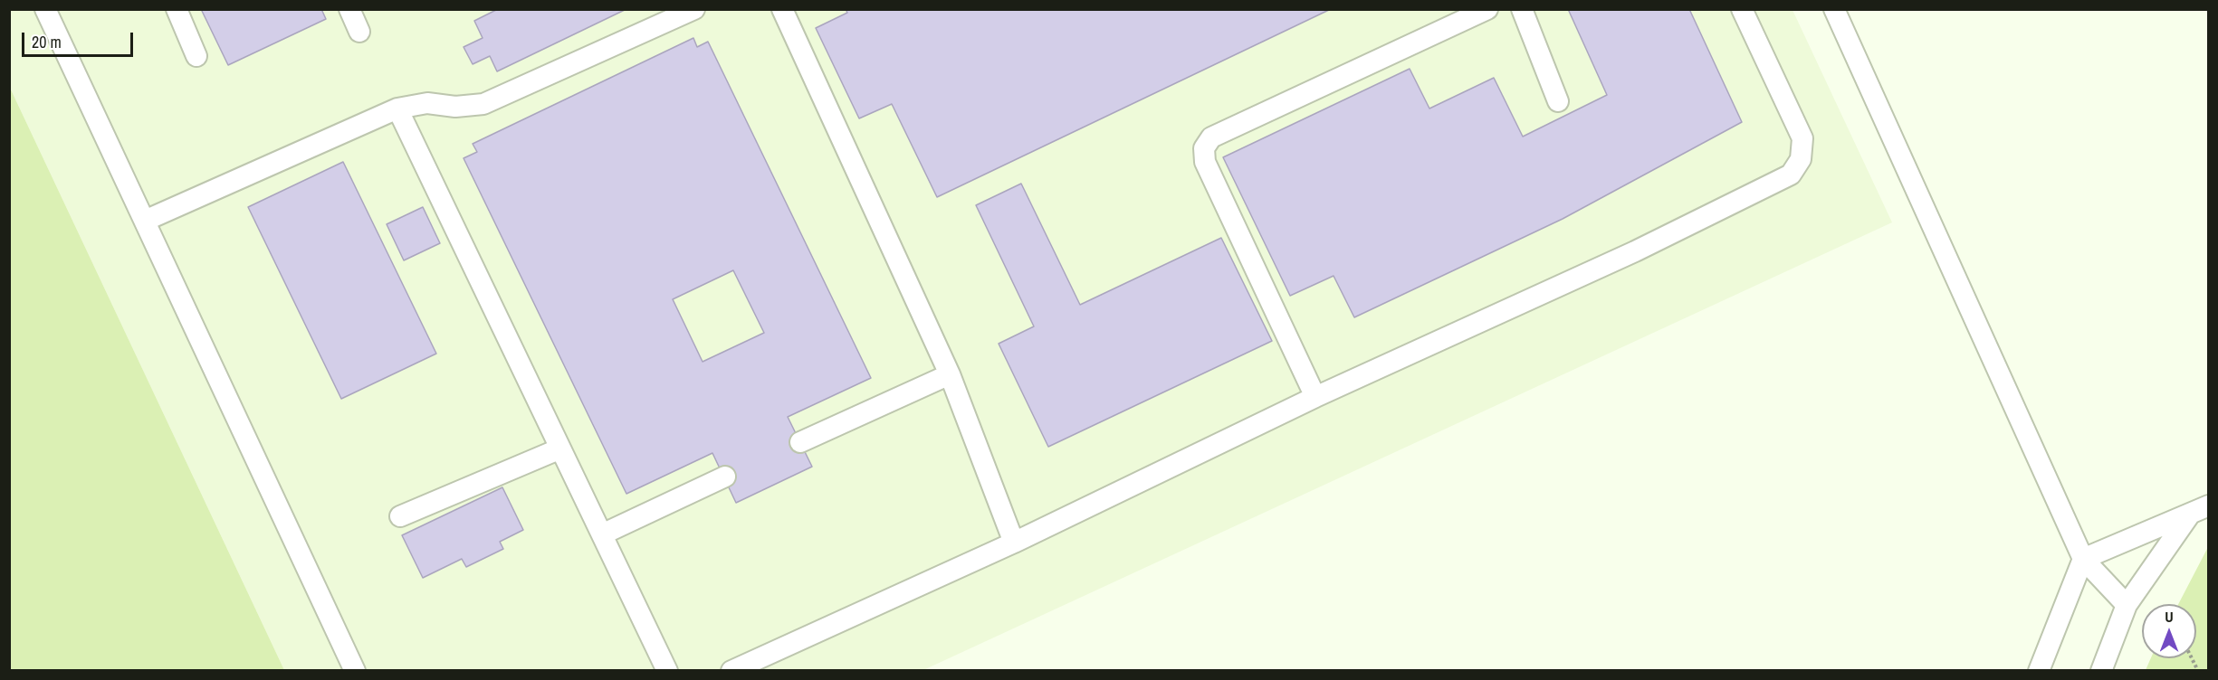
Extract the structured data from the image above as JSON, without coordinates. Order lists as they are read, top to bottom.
{
  "scale_bar": "20 m",
  "north": "top"
}
